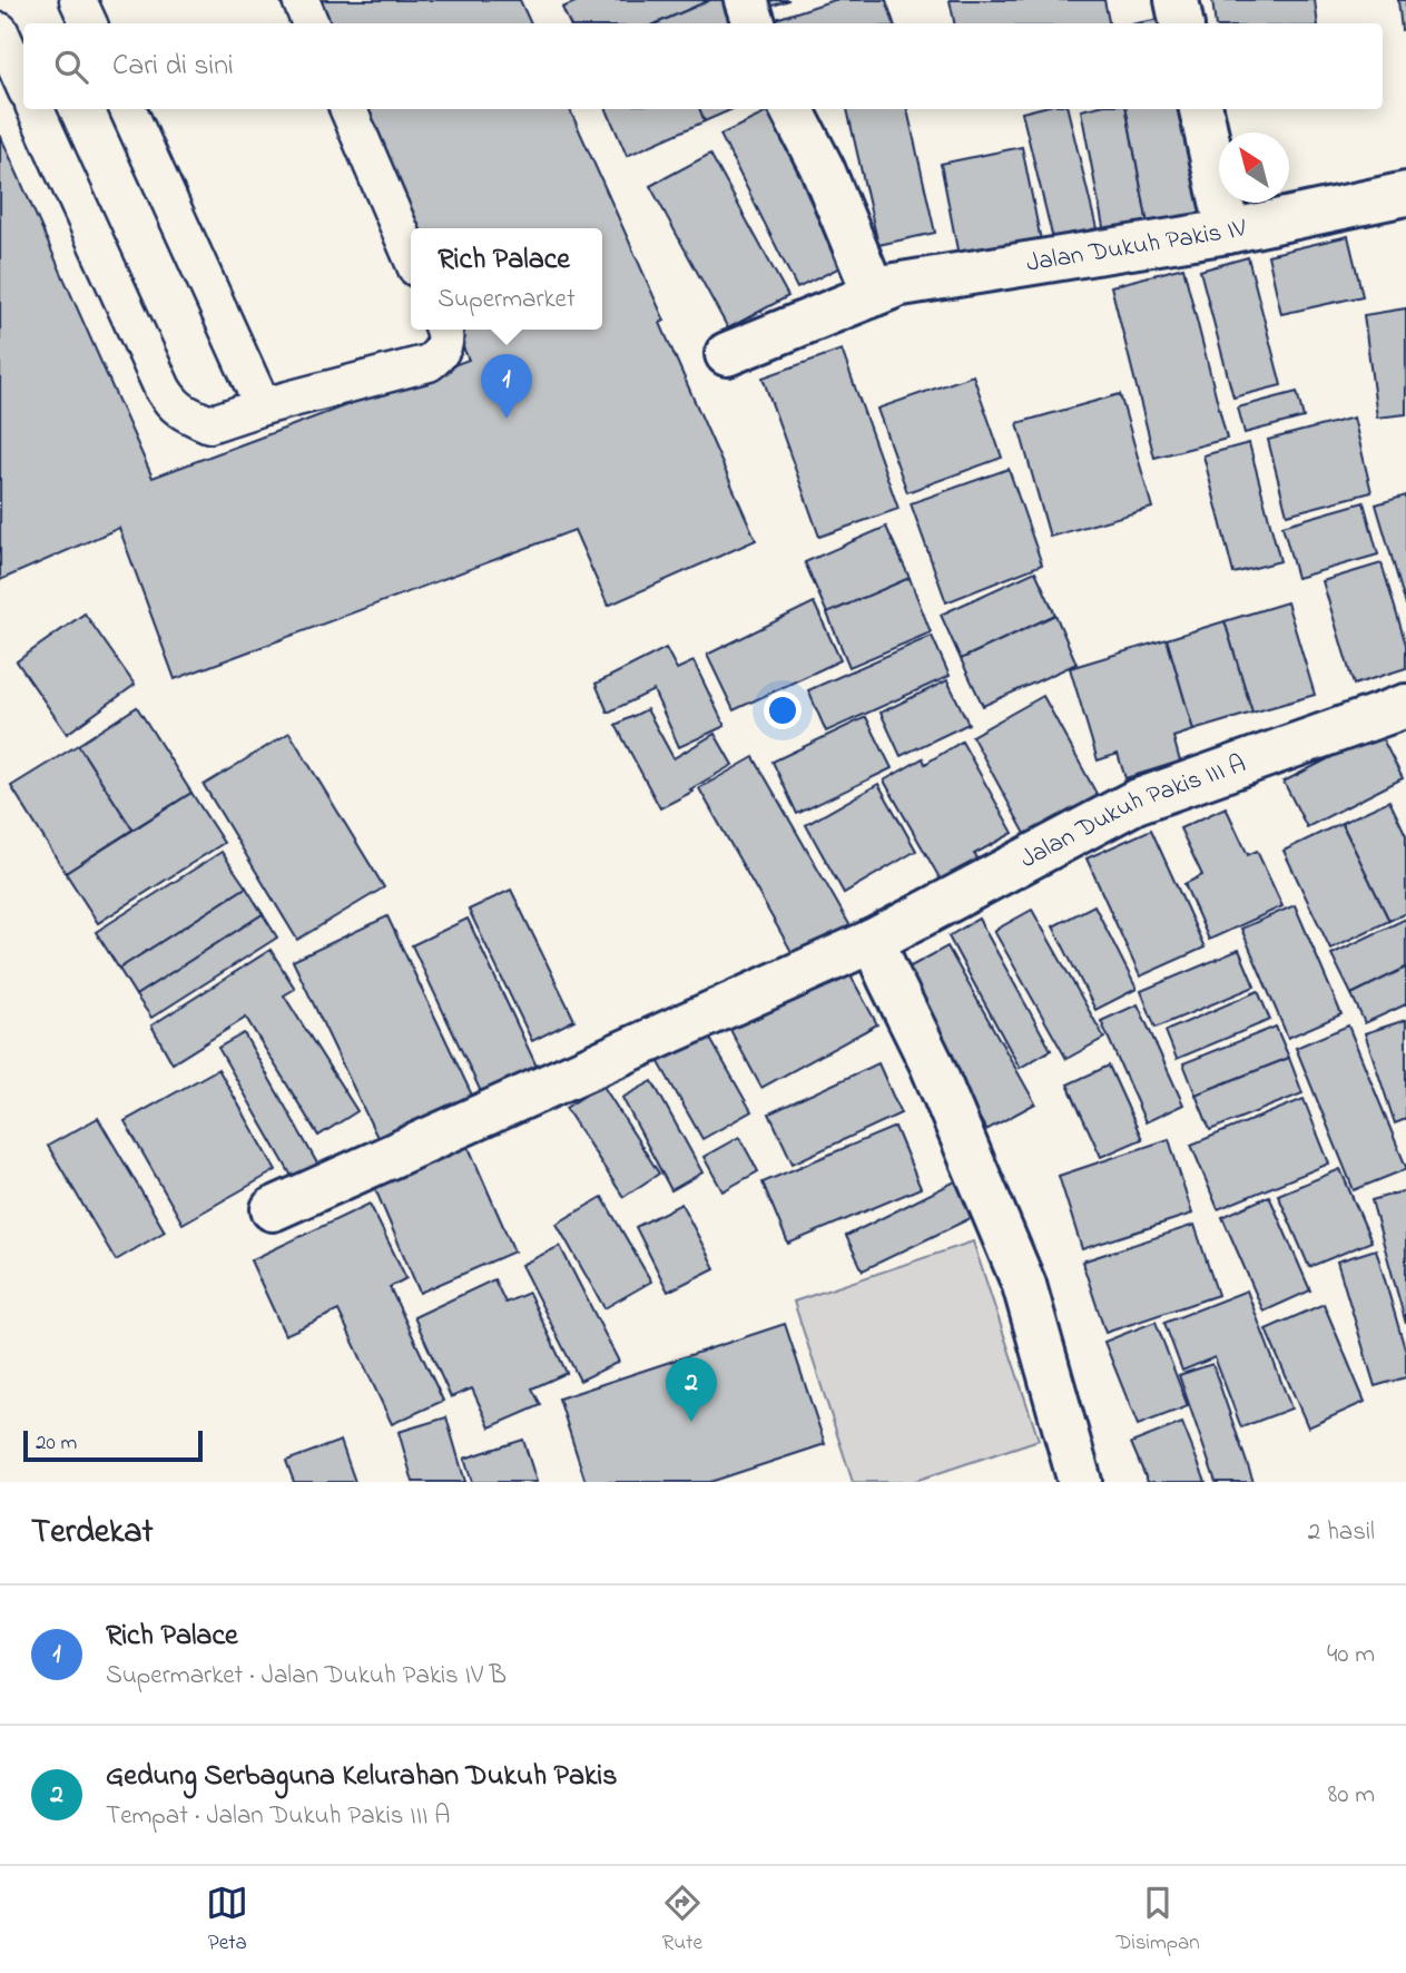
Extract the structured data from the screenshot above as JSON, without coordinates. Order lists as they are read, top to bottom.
{
  "streets": {
    "street": ["Jalan Dukuh Pakis IV", "Jalan Dukuh Pakis III A"]
  },
  "scale_bar": "20 m",
  "north": "top left",
  "page": {
    "search": "Cari di sini",
    "popup": ["Rich Palace", "Supermarket"],
    "pins": ["1", "2"],
    "scale": "20 m",
    "heading": ["Terdekat", "2 hasil"],
    "list": [
      {
        "mark": "1",
        "name": "Rich Palace",
        "note": "Supermarket · Jalan Dukuh Pakis IV B",
        "value": "40 m"
      },
      {
        "mark": "2",
        "name": "Gedung Serbaguna Kelurahan Dukuh Pakis",
        "note": "Tempat · Jalan Dukuh Pakis III A",
        "value": "80 m"
      }
    ],
    "nav": ["Peta", "Rute", "Disimpan"]
  }
}
